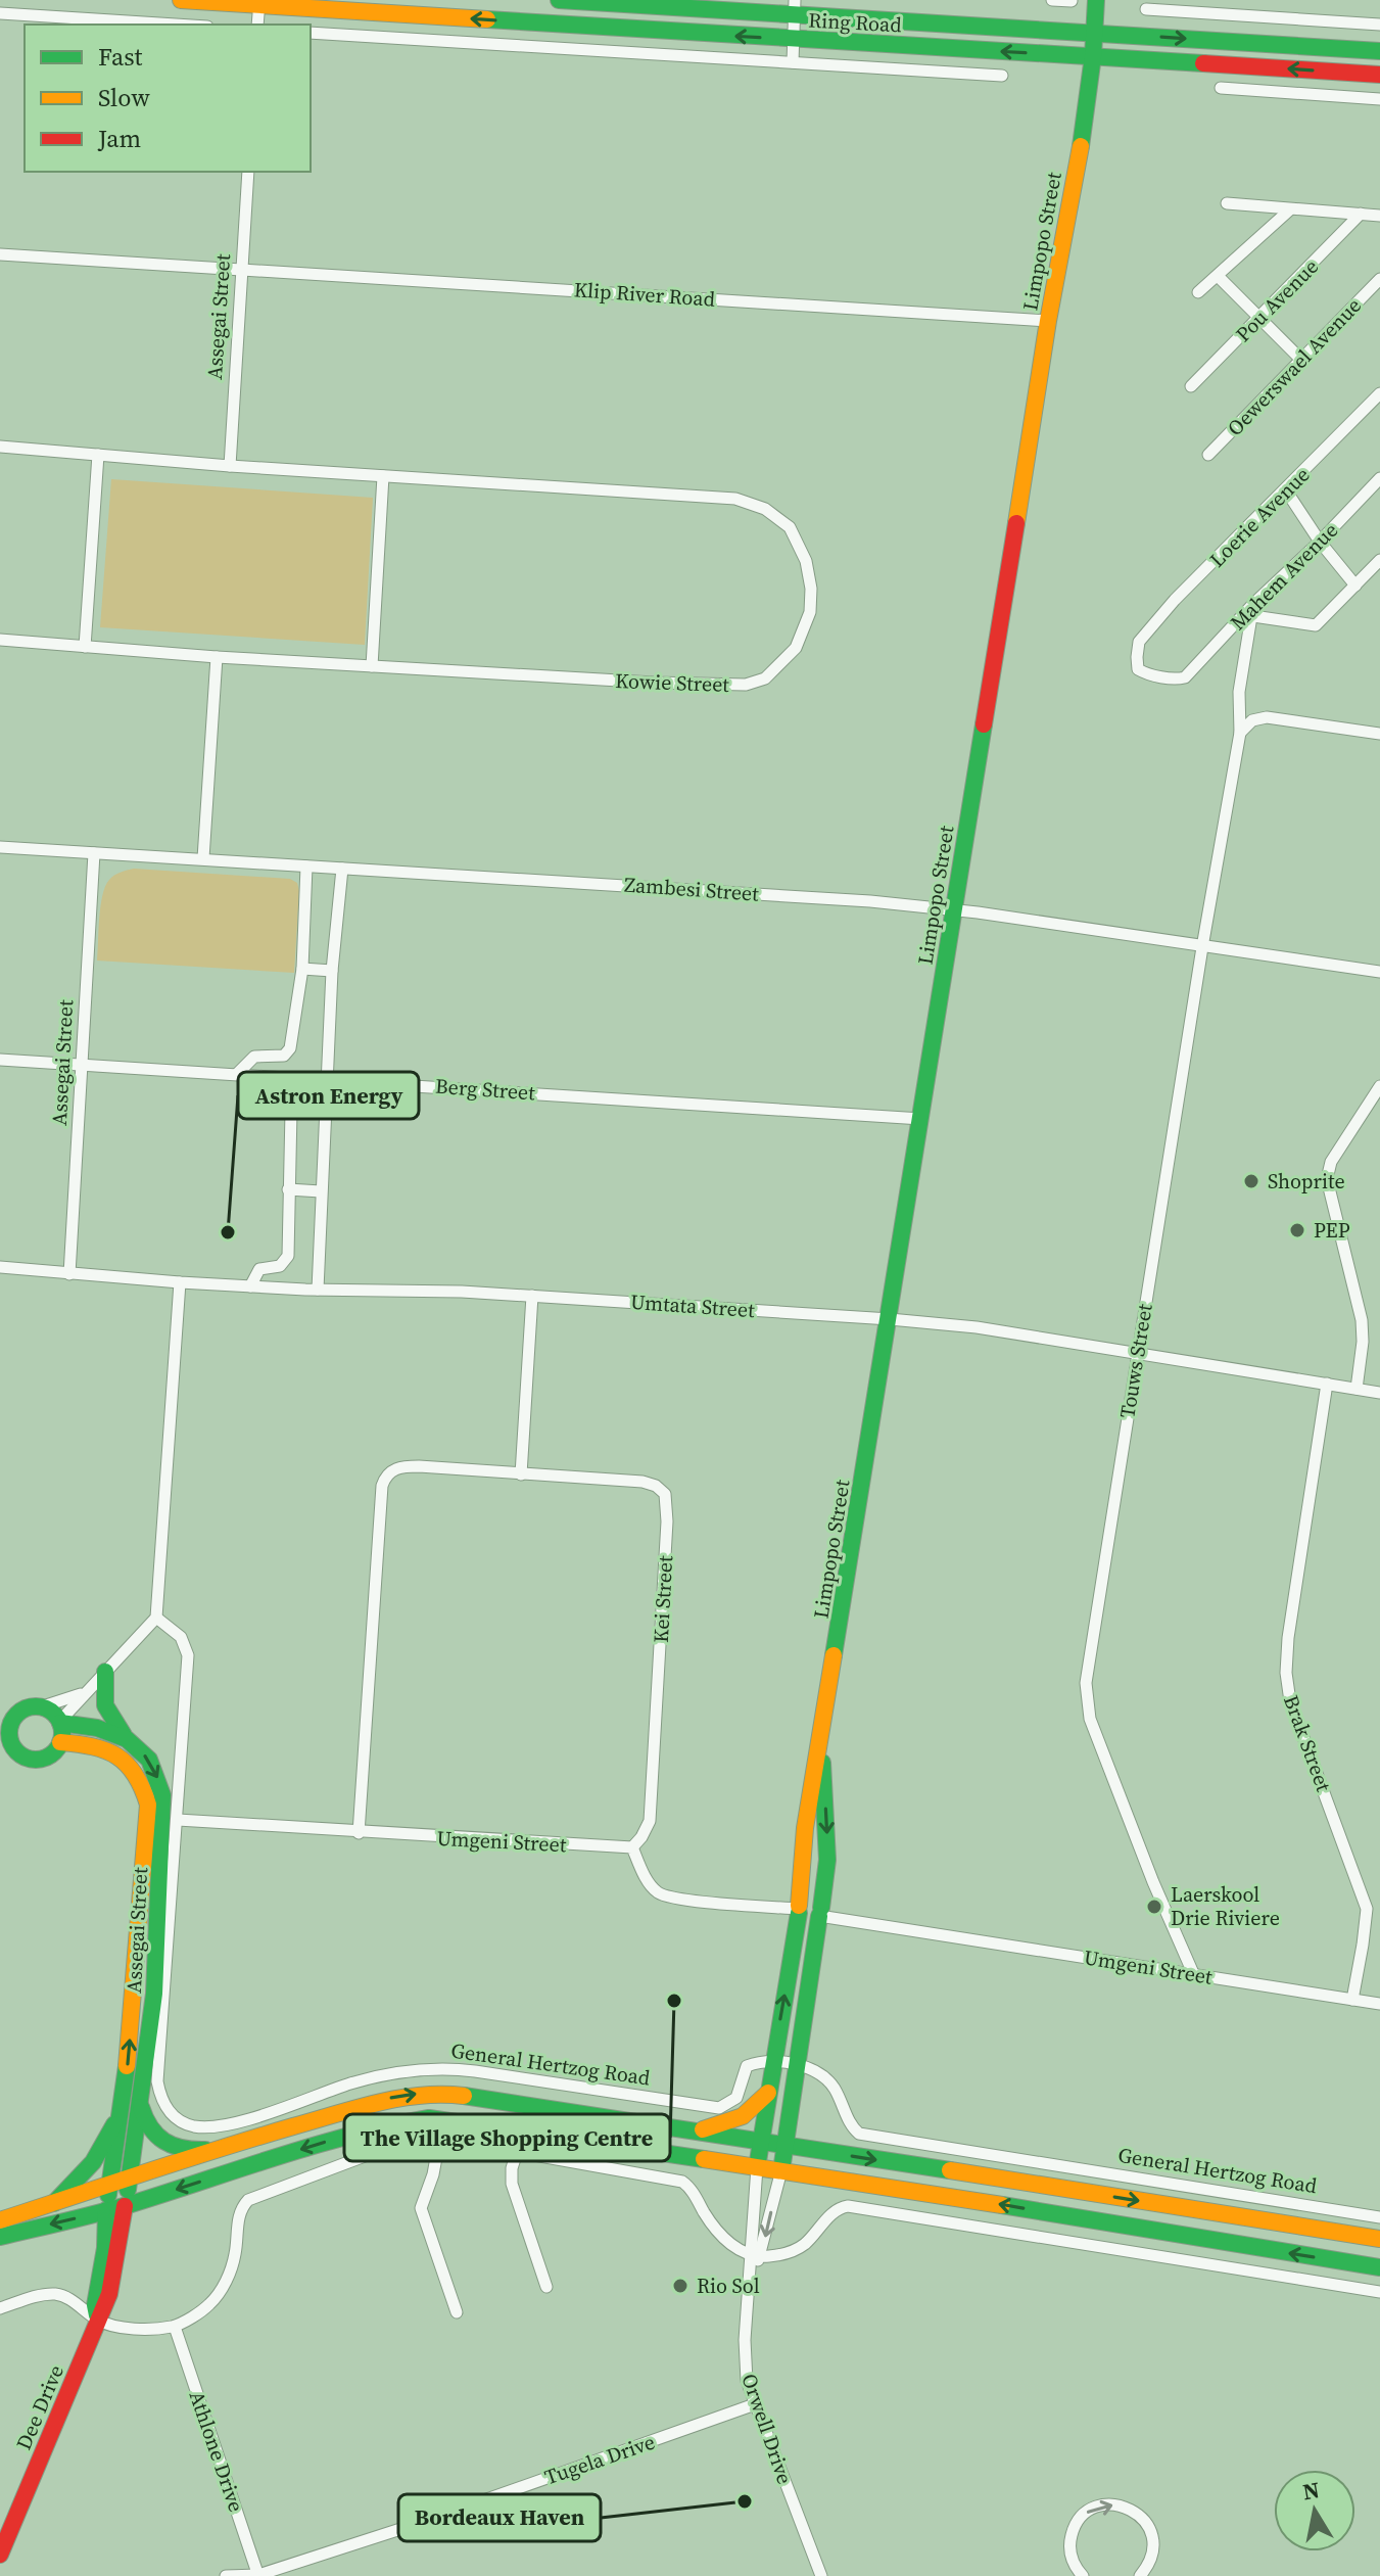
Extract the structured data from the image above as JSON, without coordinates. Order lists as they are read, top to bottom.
{
  "streets": {
    "main road": [
      "Ring Road",
      "Limpopo Street",
      "Assegai Street",
      "General Hertzog Road",
      "Dee Drive"
    ],
    "street": [
      "Klip River Road",
      "Pou Avenue",
      "Oewerswael Avenue",
      "Loerie Avenue",
      "Mahem Avenue",
      "Kowie Street",
      "Zambesi Street",
      "Berg Street",
      "Umtata Street",
      "Touws Street",
      "Kei Street",
      "Brak Street",
      "Umgeni Street",
      "Orwell Drive",
      "Athlone Drive",
      "Tugela Drive"
    ]
  },
  "crossings": [
    ["Ring Road", "Limpopo Street"],
    ["Limpopo Street", "Klip River Road"],
    ["Limpopo Street", "Zambesi Street"],
    ["Limpopo Street", "Berg Street"],
    ["Limpopo Street", "Umtata Street"],
    ["Limpopo Street", "Umgeni Street"],
    ["Limpopo Street", "General Hertzog Road"],
    ["Limpopo Street", "Orwell Drive"],
    ["Klip River Road", "Assegai Street"],
    ["Assegai Street", "Kowie Street"],
    ["Assegai Street", "Zambesi Street"],
    ["Assegai Street", "Berg Street"],
    ["Assegai Street", "Umtata Street"],
    ["Assegai Street", "General Hertzog Road"],
    ["Assegai Street", "Dee Drive"],
    ["Loerie Avenue", "Mahem Avenue"],
    ["Mahem Avenue", "Touws Street"],
    ["Zambesi Street", "Touws Street"],
    ["Umtata Street", "Touws Street"],
    ["Umtata Street", "Brak Street"],
    ["Touws Street", "Umgeni Street"],
    ["Kei Street", "Umgeni Street"],
    ["Brak Street", "Umgeni Street"],
    ["Umgeni Street", "General Hertzog Road"],
    ["Orwell Drive", "Tugela Drive"],
    ["Athlone Drive", "Tugela Drive"]
  ],
  "places": [
    "Shoprite",
    "PEP",
    "Astron Energy",
    "Laerskool Drie Riviere",
    "The Village Shopping Centre",
    "Rio Sol",
    "Bordeaux Haven"
  ],
  "legend": ["Fast", "Slow", "Jam"],
  "north": "top"
}
